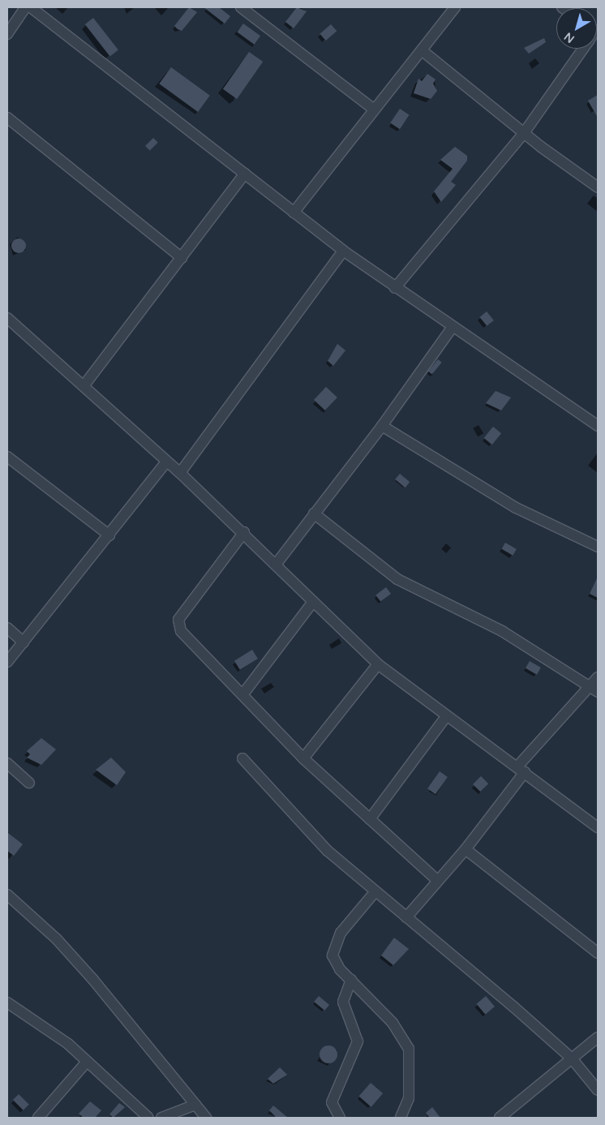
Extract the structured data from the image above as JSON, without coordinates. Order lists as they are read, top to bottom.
{
  "north": "bottom left"
}
